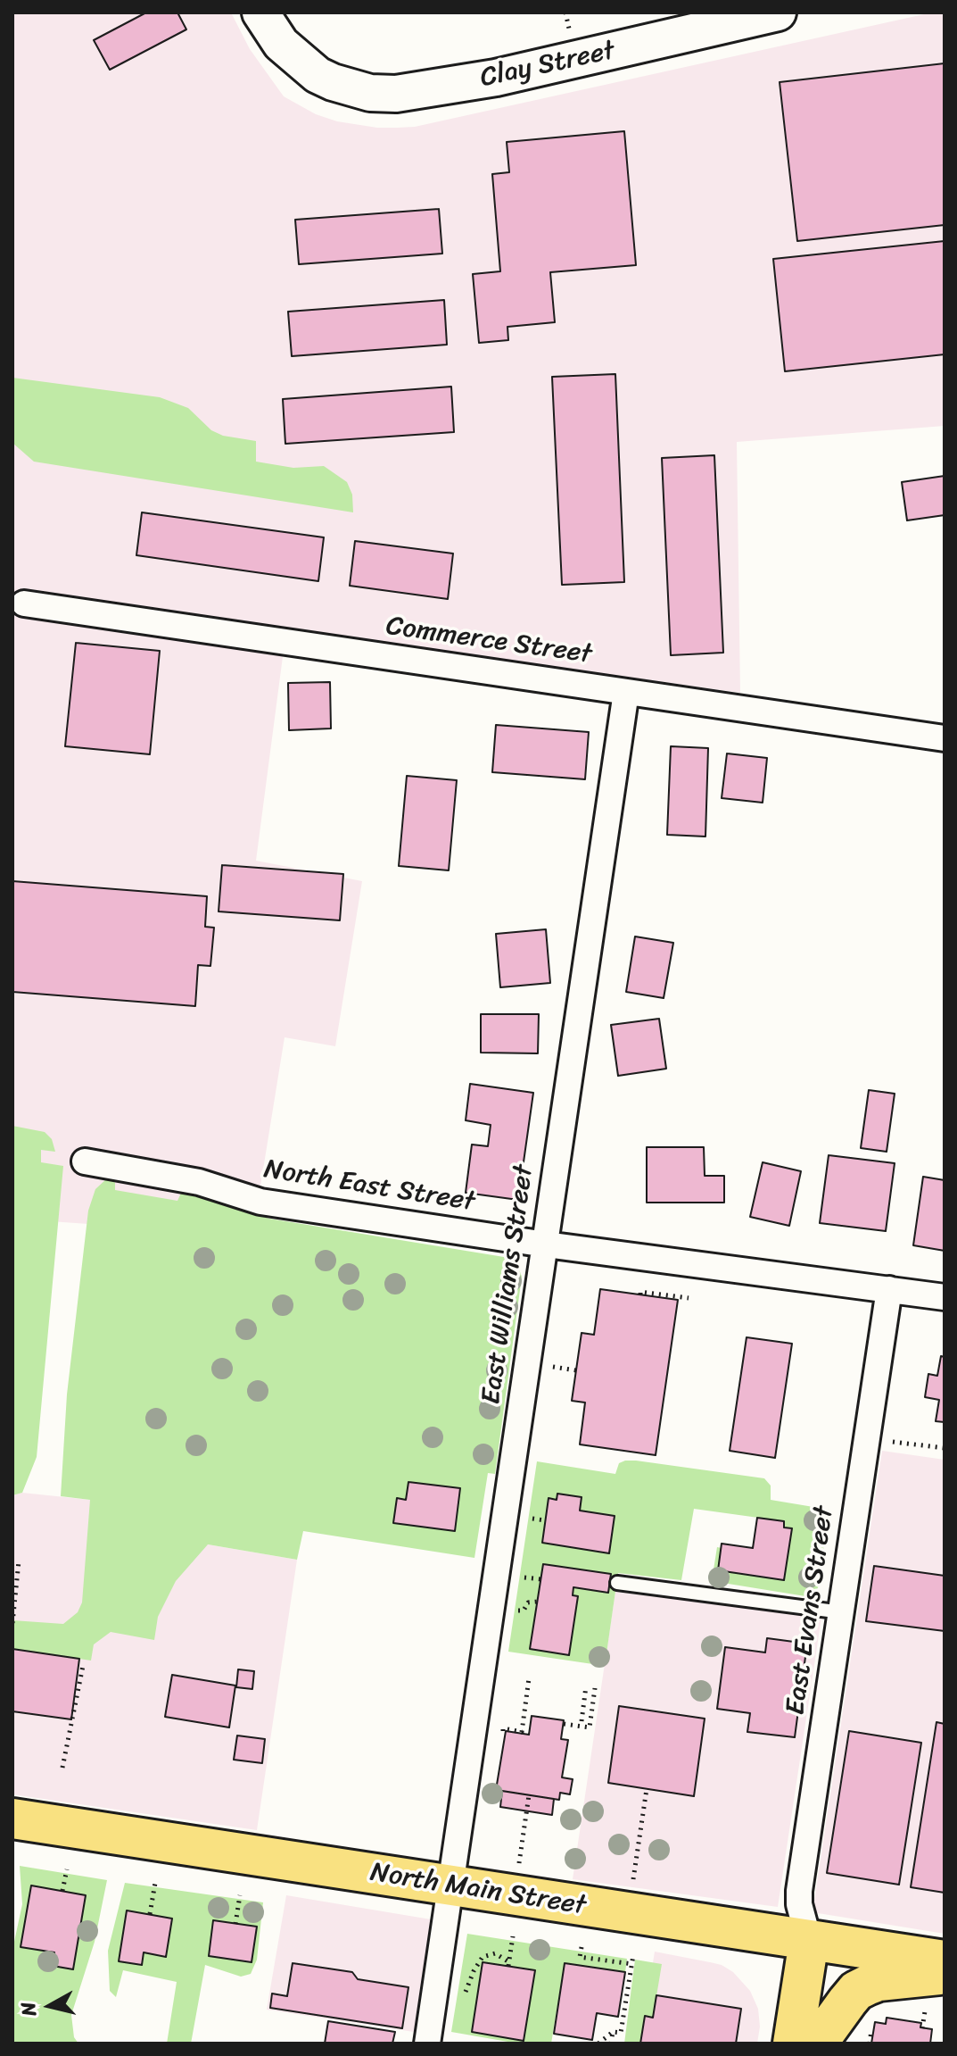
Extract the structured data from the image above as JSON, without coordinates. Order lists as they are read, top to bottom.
{
  "streets": {
    "main road": ["North Main Street"],
    "street": [
      "Clay Street",
      "Commerce Street",
      "North East Street",
      "East Williams Street",
      "East Evans Street"
    ]
  },
  "crossings": [
    ["Commerce Street", "East Williams Street"],
    ["North East Street", "East Williams Street"],
    ["North East Street", "East Evans Street"],
    ["East Williams Street", "North Main Street"],
    ["East Evans Street", "North Main Street"]
  ],
  "north": "left"
}
